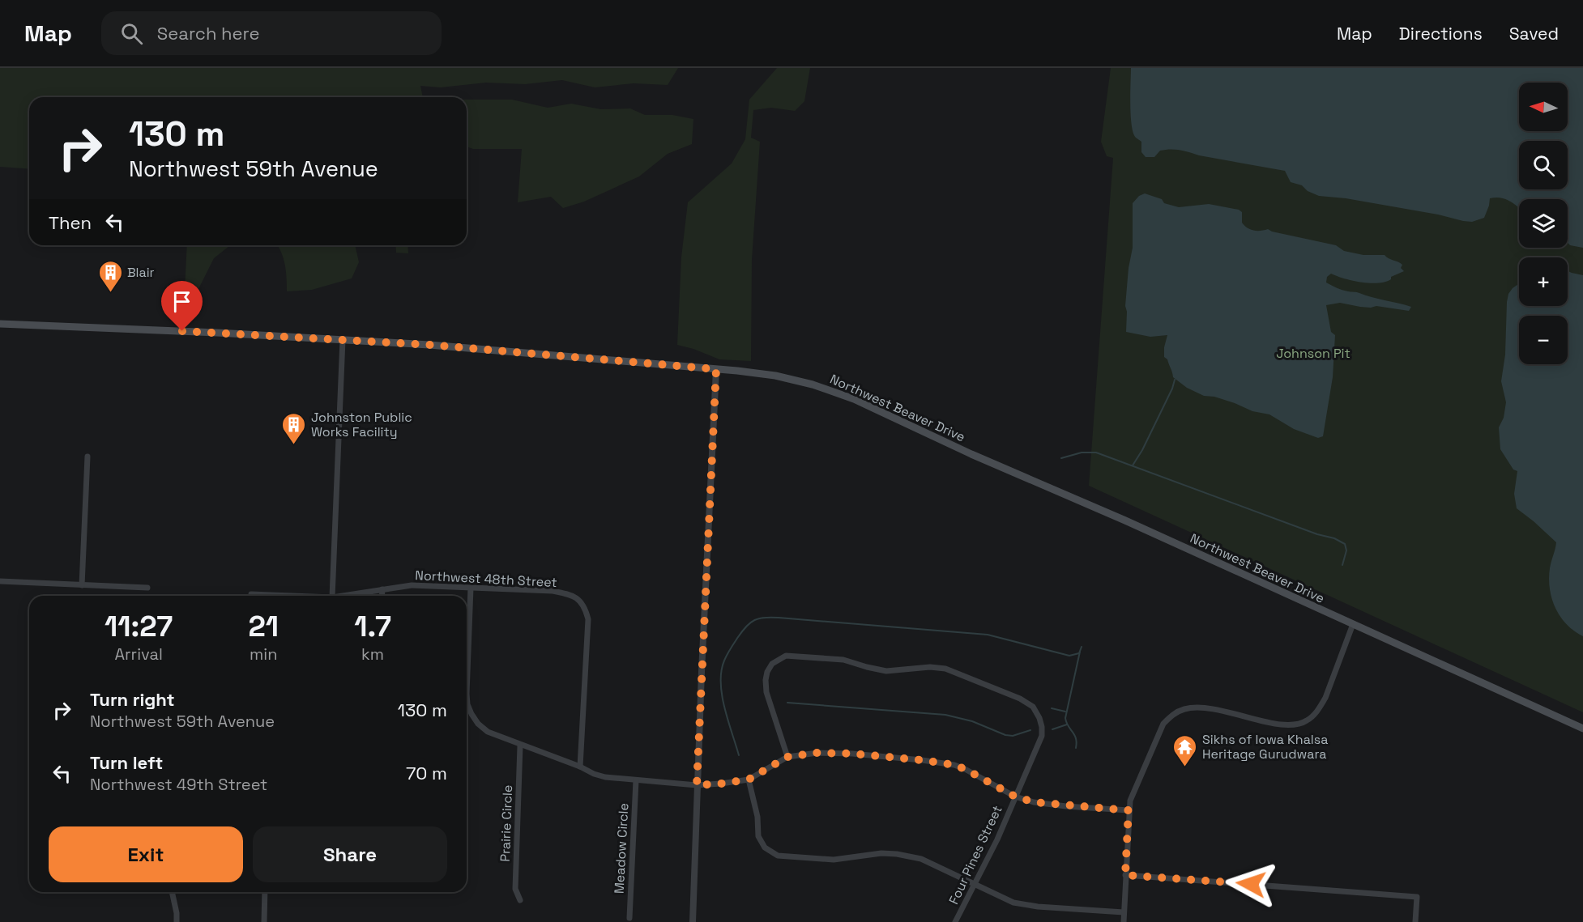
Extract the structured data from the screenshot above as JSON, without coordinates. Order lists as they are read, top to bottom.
{
  "streets": {
    "main road": ["Northwest Beaver Drive"],
    "street": [
      "Northwest 48th Street",
      "Prairie Circle",
      "Meadow Circle",
      "Four Pines Street"
    ]
  },
  "parks": ["Johnson Pit"],
  "places": {
    "building": ["Blair", "Johnston Public Works Facility"],
    "temple": ["Sikhs of Iowa Khalsa Heritage Gurudwara"]
  },
  "north": "left",
  "page": {
    "header": "Map",
    "search": "Search here",
    "nav": ["Map", "Directions", "Saved"],
    "map_buttons": ["+", "−"],
    "turn": ["130 m", "Northwest 59th Avenue"],
    "then": "Then",
    "eta": [
      "11:27",
      "Arrival",
      "21",
      "min",
      "1.7",
      "km"
    ],
    "list": [
      {
        "name": "Turn right",
        "note": "Northwest 59th Avenue",
        "value": "130 m"
      },
      {
        "name": "Turn left",
        "note": "Northwest 49th Street",
        "value": "70 m"
      }
    ],
    "buttons": ["Exit", "Share"]
  }
}
